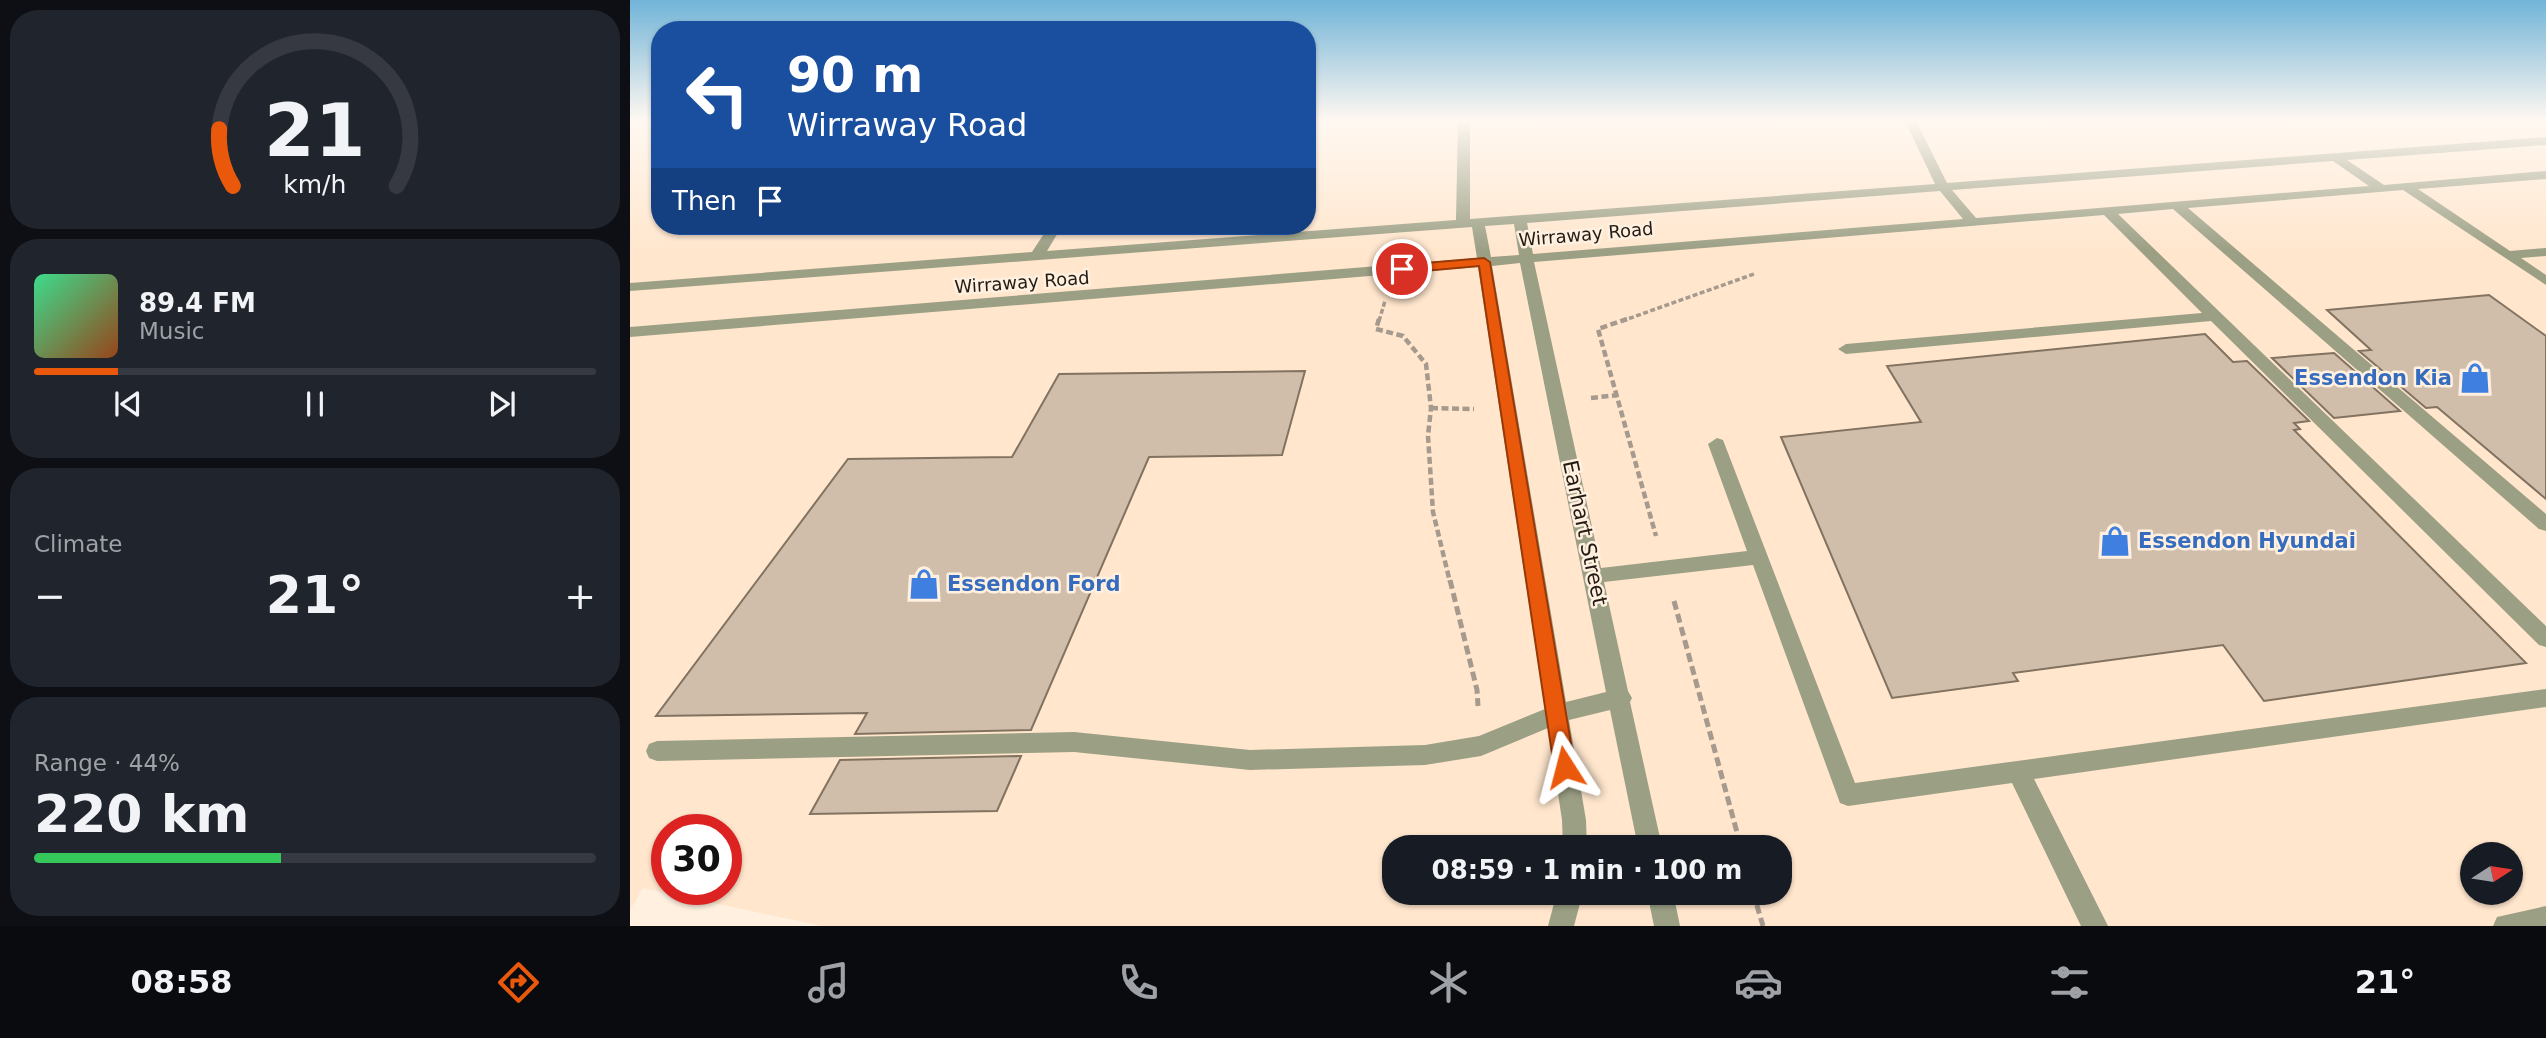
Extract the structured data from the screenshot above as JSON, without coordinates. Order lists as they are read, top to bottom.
{
  "streets": {
    "street": ["Wirraway Road", "Earhart Street"]
  },
  "crossings": [
    ["Wirraway Road", "Earhart Street"]
  ],
  "places": {
    "shop": ["Essendon Kia", "Essendon Hyundai", "Essendon Ford"]
  },
  "north": "right",
  "page": {
    "turn": ["90 m", "Wirraway Road"],
    "then": "Then",
    "song": ["89.4 FM", "Music"],
    "tile": [
      "Climate",
      ["Range · 44%", "220 km"]
    ],
    "heat": ["−", "21°", "+"],
    "limit": "30",
    "trip": "08:59 · 1 min · 100 m",
    "tabs": ["08:58", "21°"],
    "gauge": ["21", "km/h"]
  }
}
